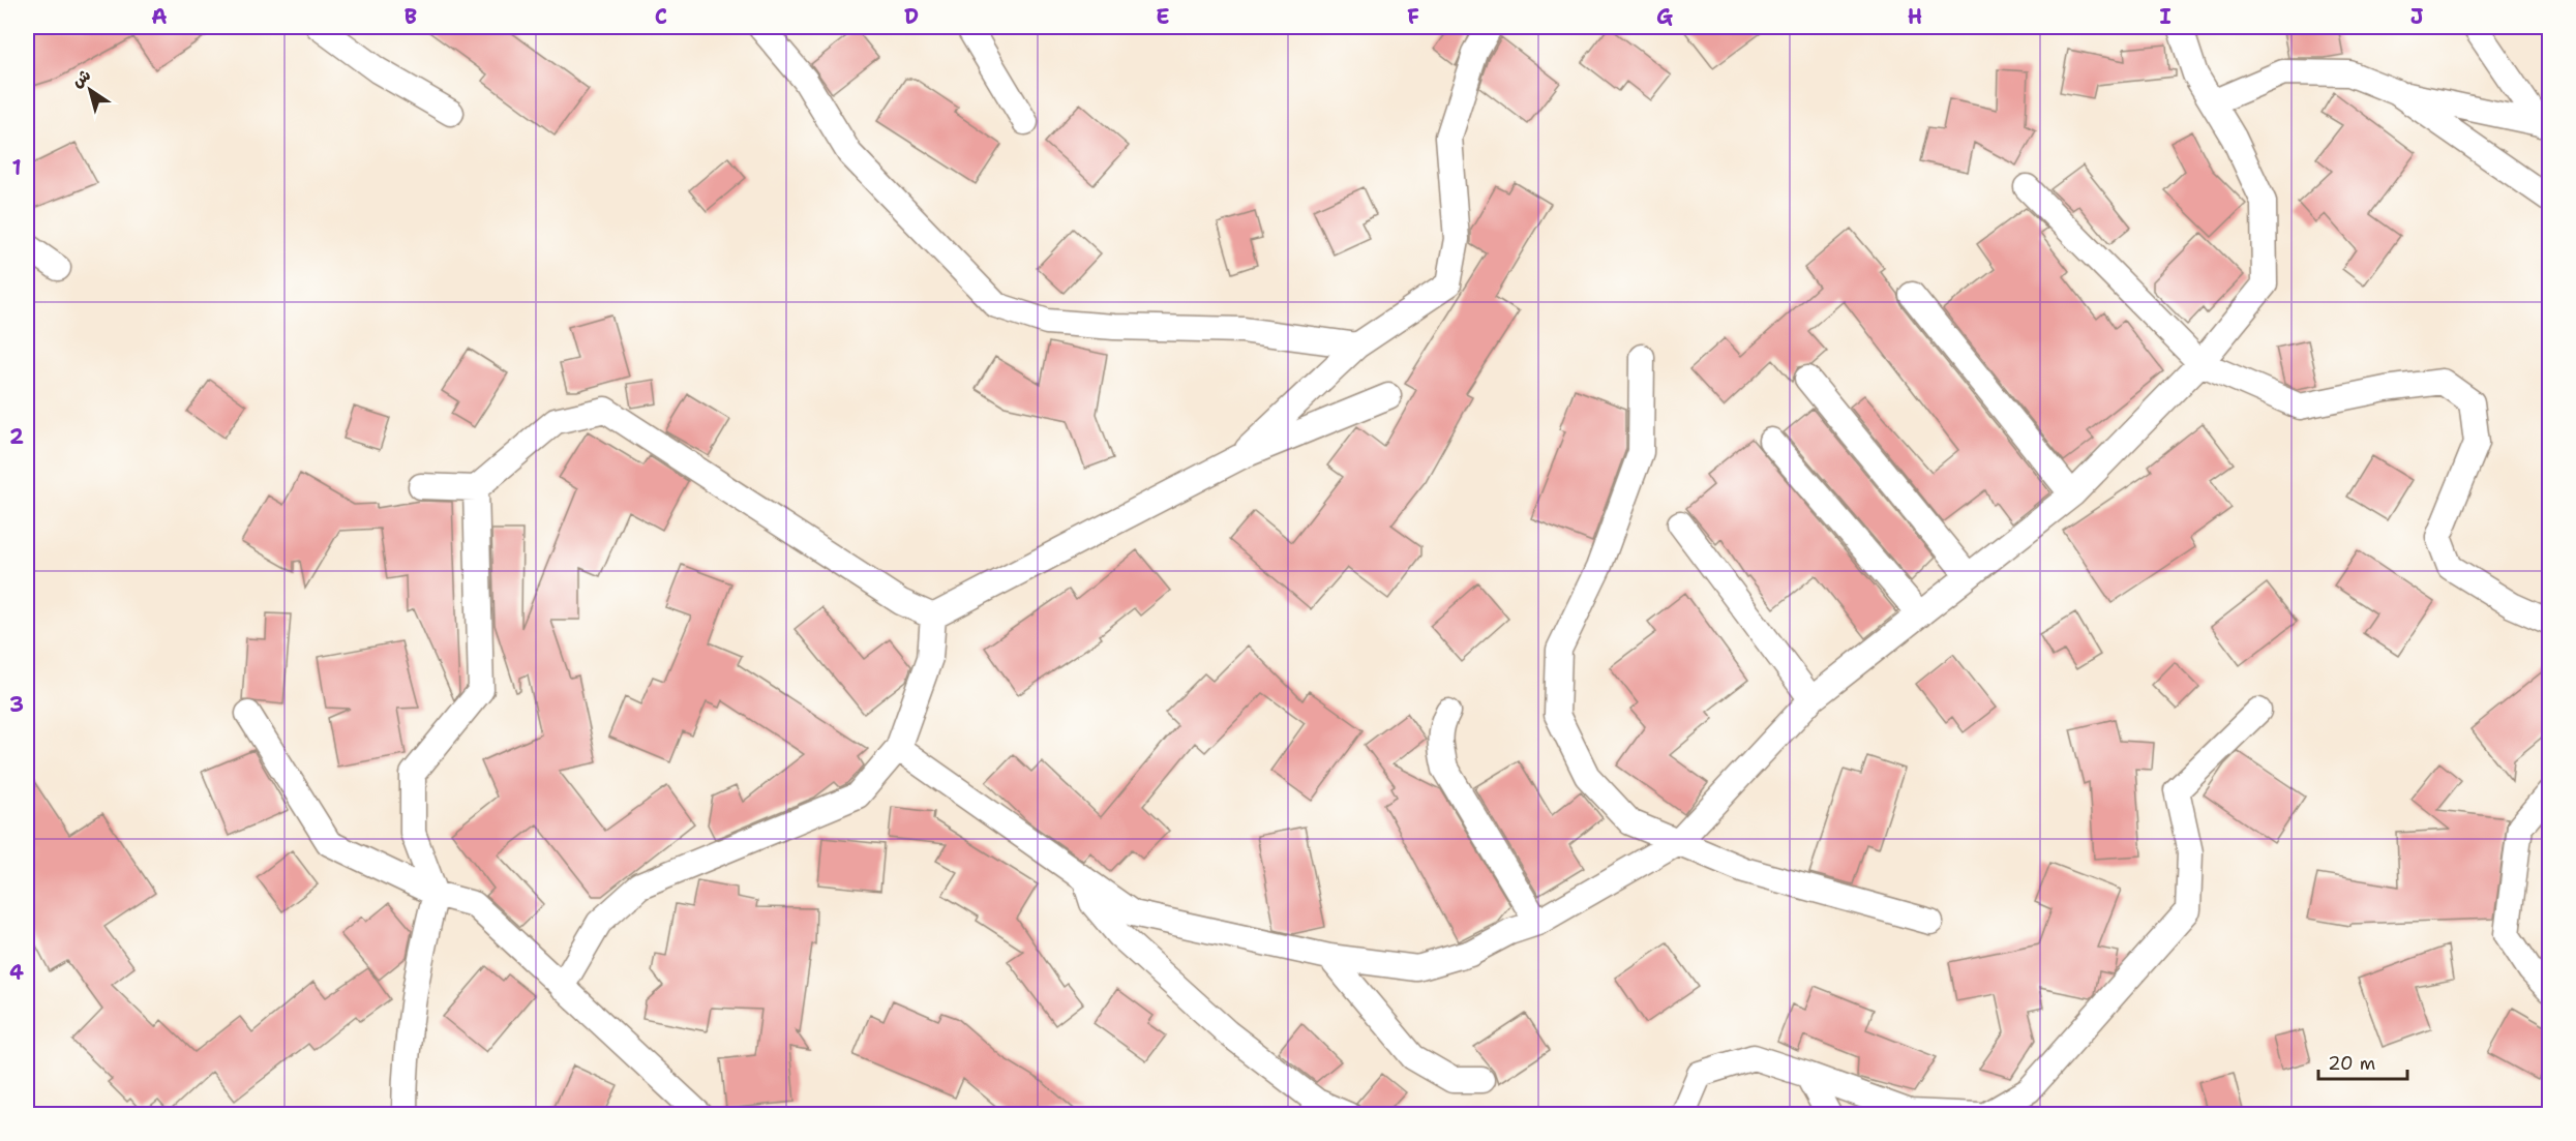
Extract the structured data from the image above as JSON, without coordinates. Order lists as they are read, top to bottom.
{
  "scale_bar": "20 m",
  "north": "top left",
  "grid": {
    "columns": [
      "A",
      "B",
      "C",
      "D",
      "E",
      "F",
      "G",
      "H",
      "I",
      "J"
    ],
    "rows": [
      "1",
      "2",
      "3",
      "4"
    ]
  }
}
